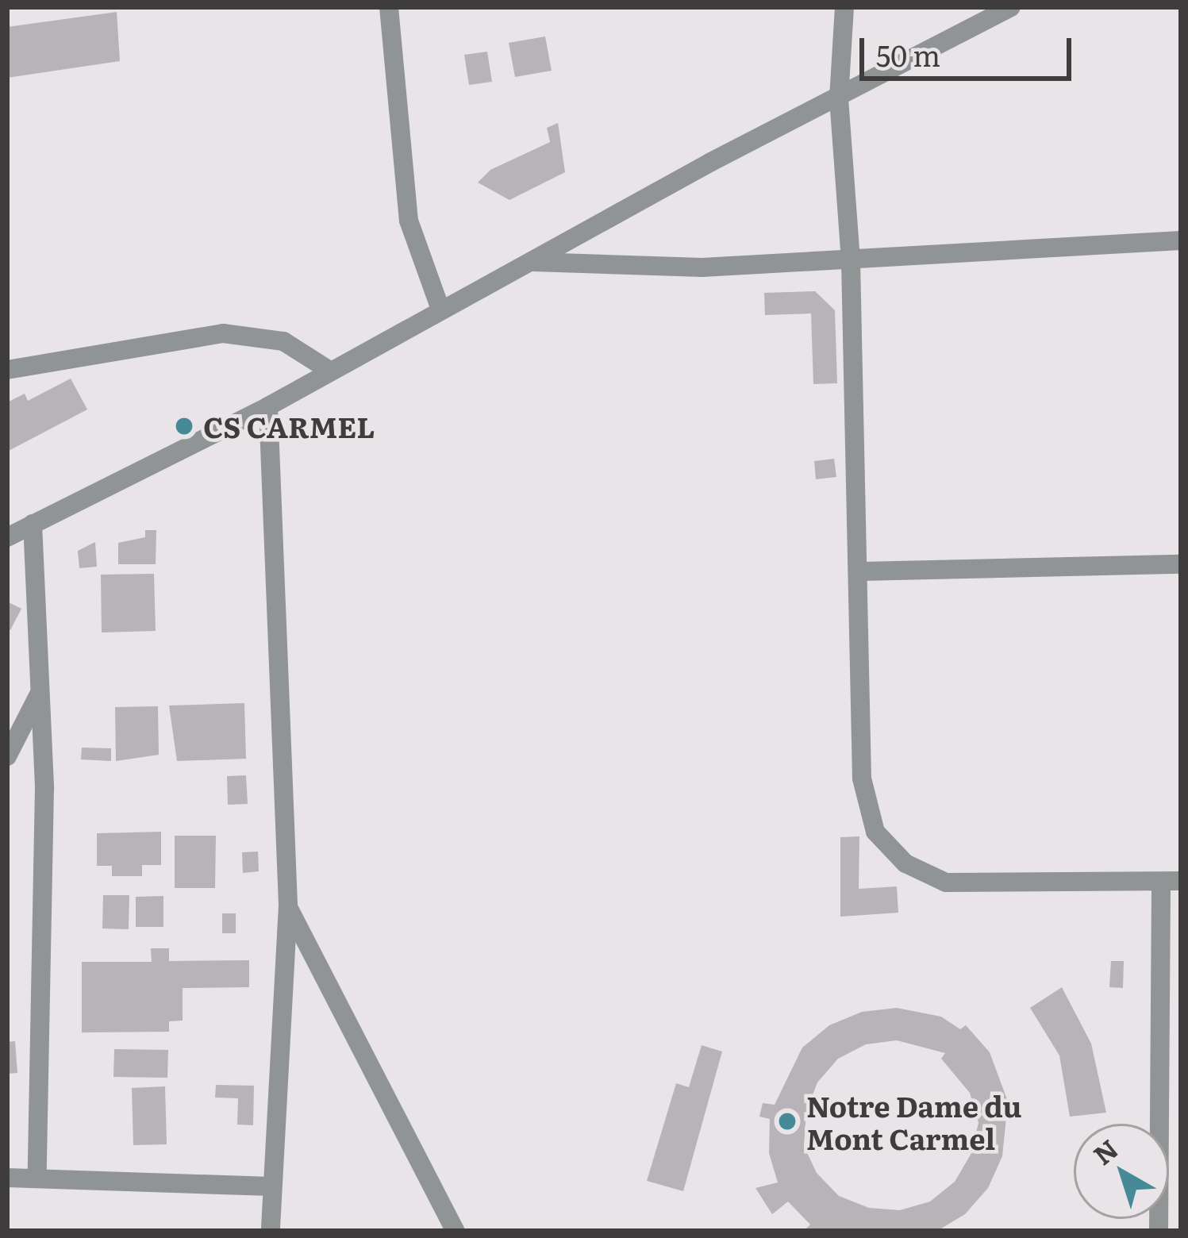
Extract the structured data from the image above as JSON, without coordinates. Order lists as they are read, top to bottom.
{
  "places": ["CS CARMEL", "Notre Dame du Mont Carmel"],
  "scale_bar": "50 m",
  "north": "top left"
}
